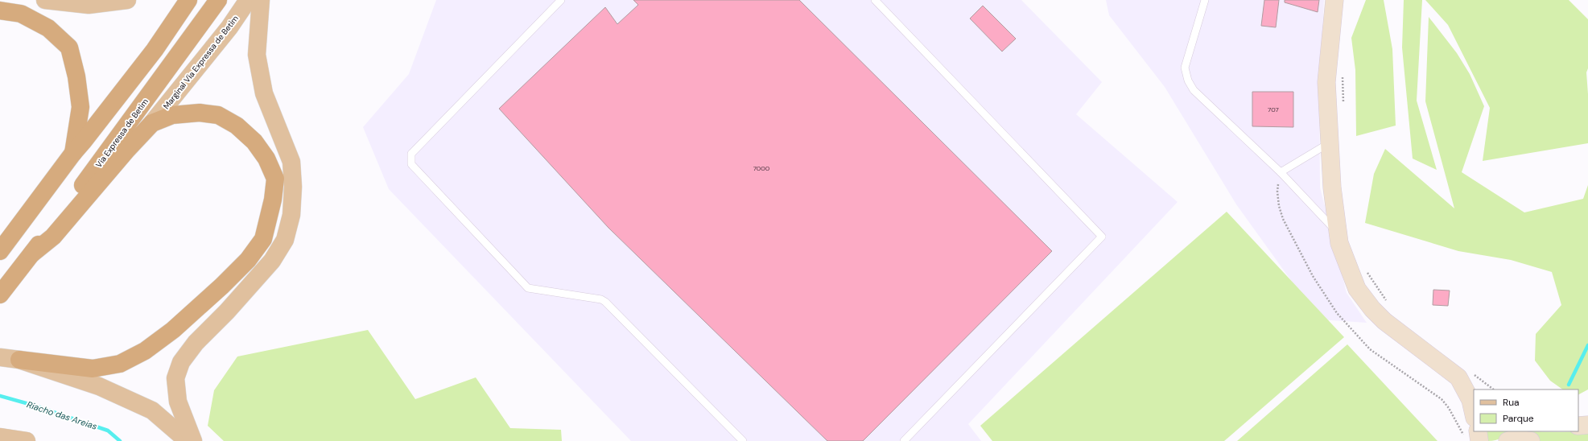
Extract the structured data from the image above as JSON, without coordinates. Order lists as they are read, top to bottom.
{
  "streets": {
    "highway": ["Via Expressa de Betim"],
    "main road": ["Marginal Via Expressa de Betim"]
  },
  "water": ["Riacho das Areias"],
  "house_numbers": ["707", "7000"],
  "legend": ["Rua", "Parque"]
}
